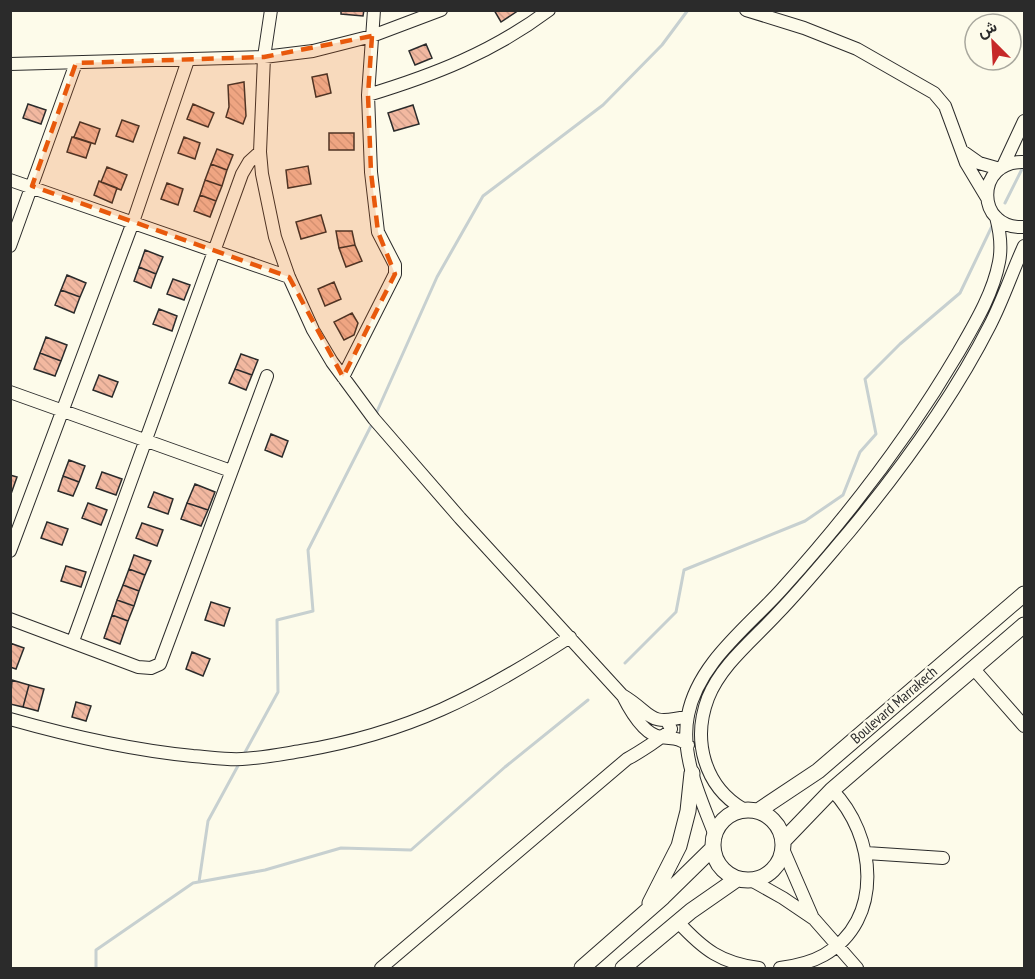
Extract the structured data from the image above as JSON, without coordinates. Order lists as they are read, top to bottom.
{
  "streets": {
    "main road": ["Boulevard Marrakech"]
  },
  "north": "top left"
}
